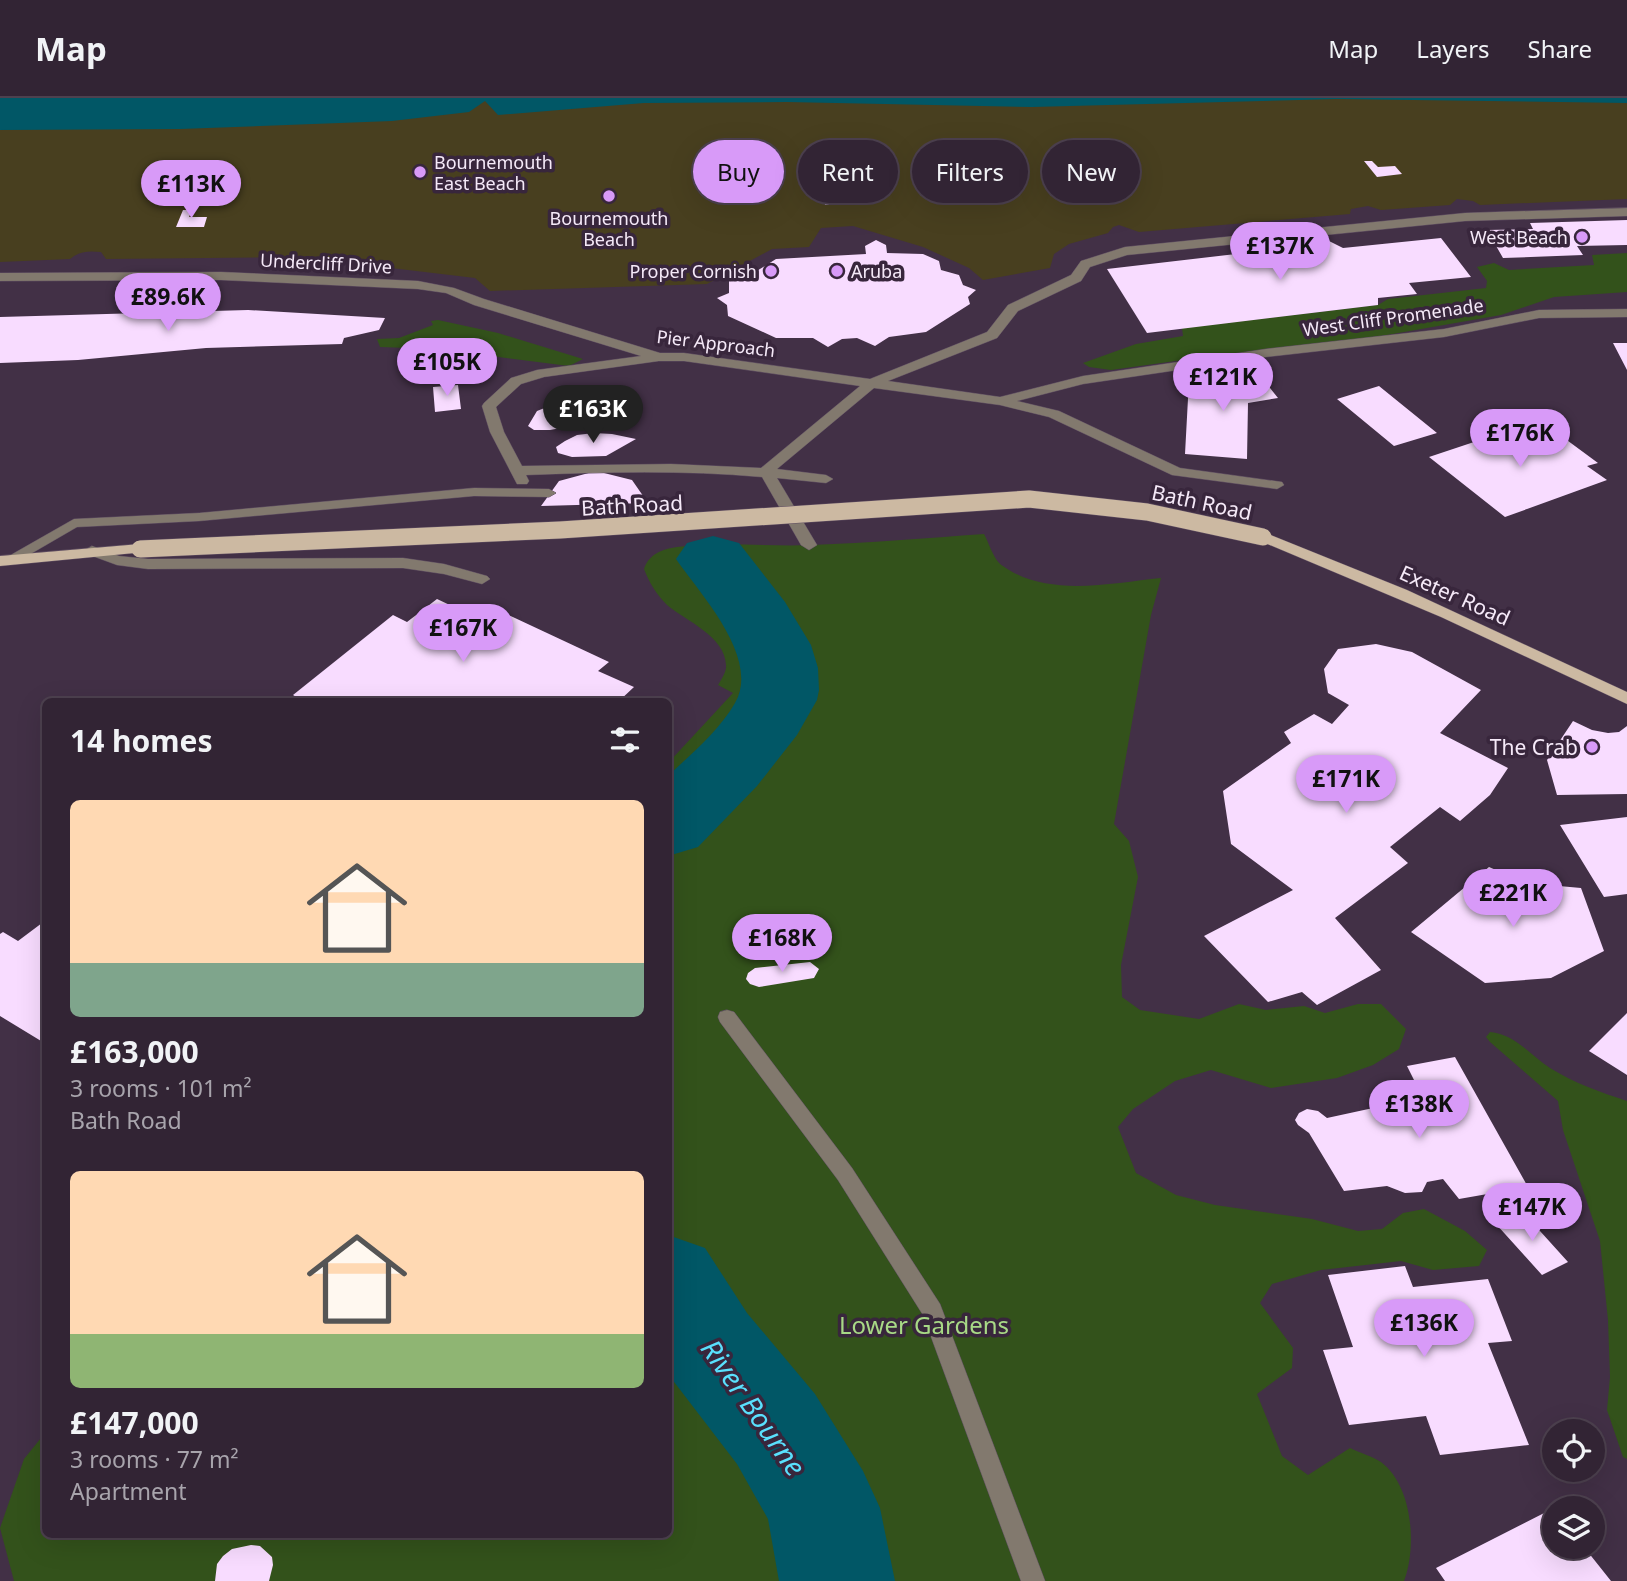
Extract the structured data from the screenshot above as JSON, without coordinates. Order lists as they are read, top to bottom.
{
  "streets": {
    "main road": ["Bath Road", "Exeter Road"],
    "street": ["Undercliff Drive", "West Cliff Promenade", "Pier Approach"]
  },
  "crossings": [
    ["Undercliff Drive", "Pier Approach"],
    ["Bath Road", "Exeter Road"]
  ],
  "water": ["River Bourne"],
  "parks": ["Lower Gardens"],
  "places": [
    "Bournemouth East Beach",
    "Bournemouth Beach",
    "West Beach",
    "Proper Cornish",
    "Aruba",
    "The Crab"
  ],
  "page": {
    "header": "Map",
    "nav": ["Map", "Layers", "Share"],
    "chip": [
      "Buy",
      "Rent",
      "Filters",
      "New"
    ],
    "price": [
      "£113K",
      "£137K",
      "£89.6K",
      "£105K",
      "£121K",
      "£163K",
      "£176K",
      "£167K",
      "£171K",
      "£221K",
      "£168K",
      "£138K",
      "£147K",
      "£136K"
    ],
    "heading": "14 homes",
    "list": [
      {
        "name": "£163,000",
        "note": "3 rooms · 101 m² · Bath Road"
      },
      {
        "name": "£147,000",
        "note": "3 rooms · 77 m² · Apartment"
      }
    ]
  }
}
